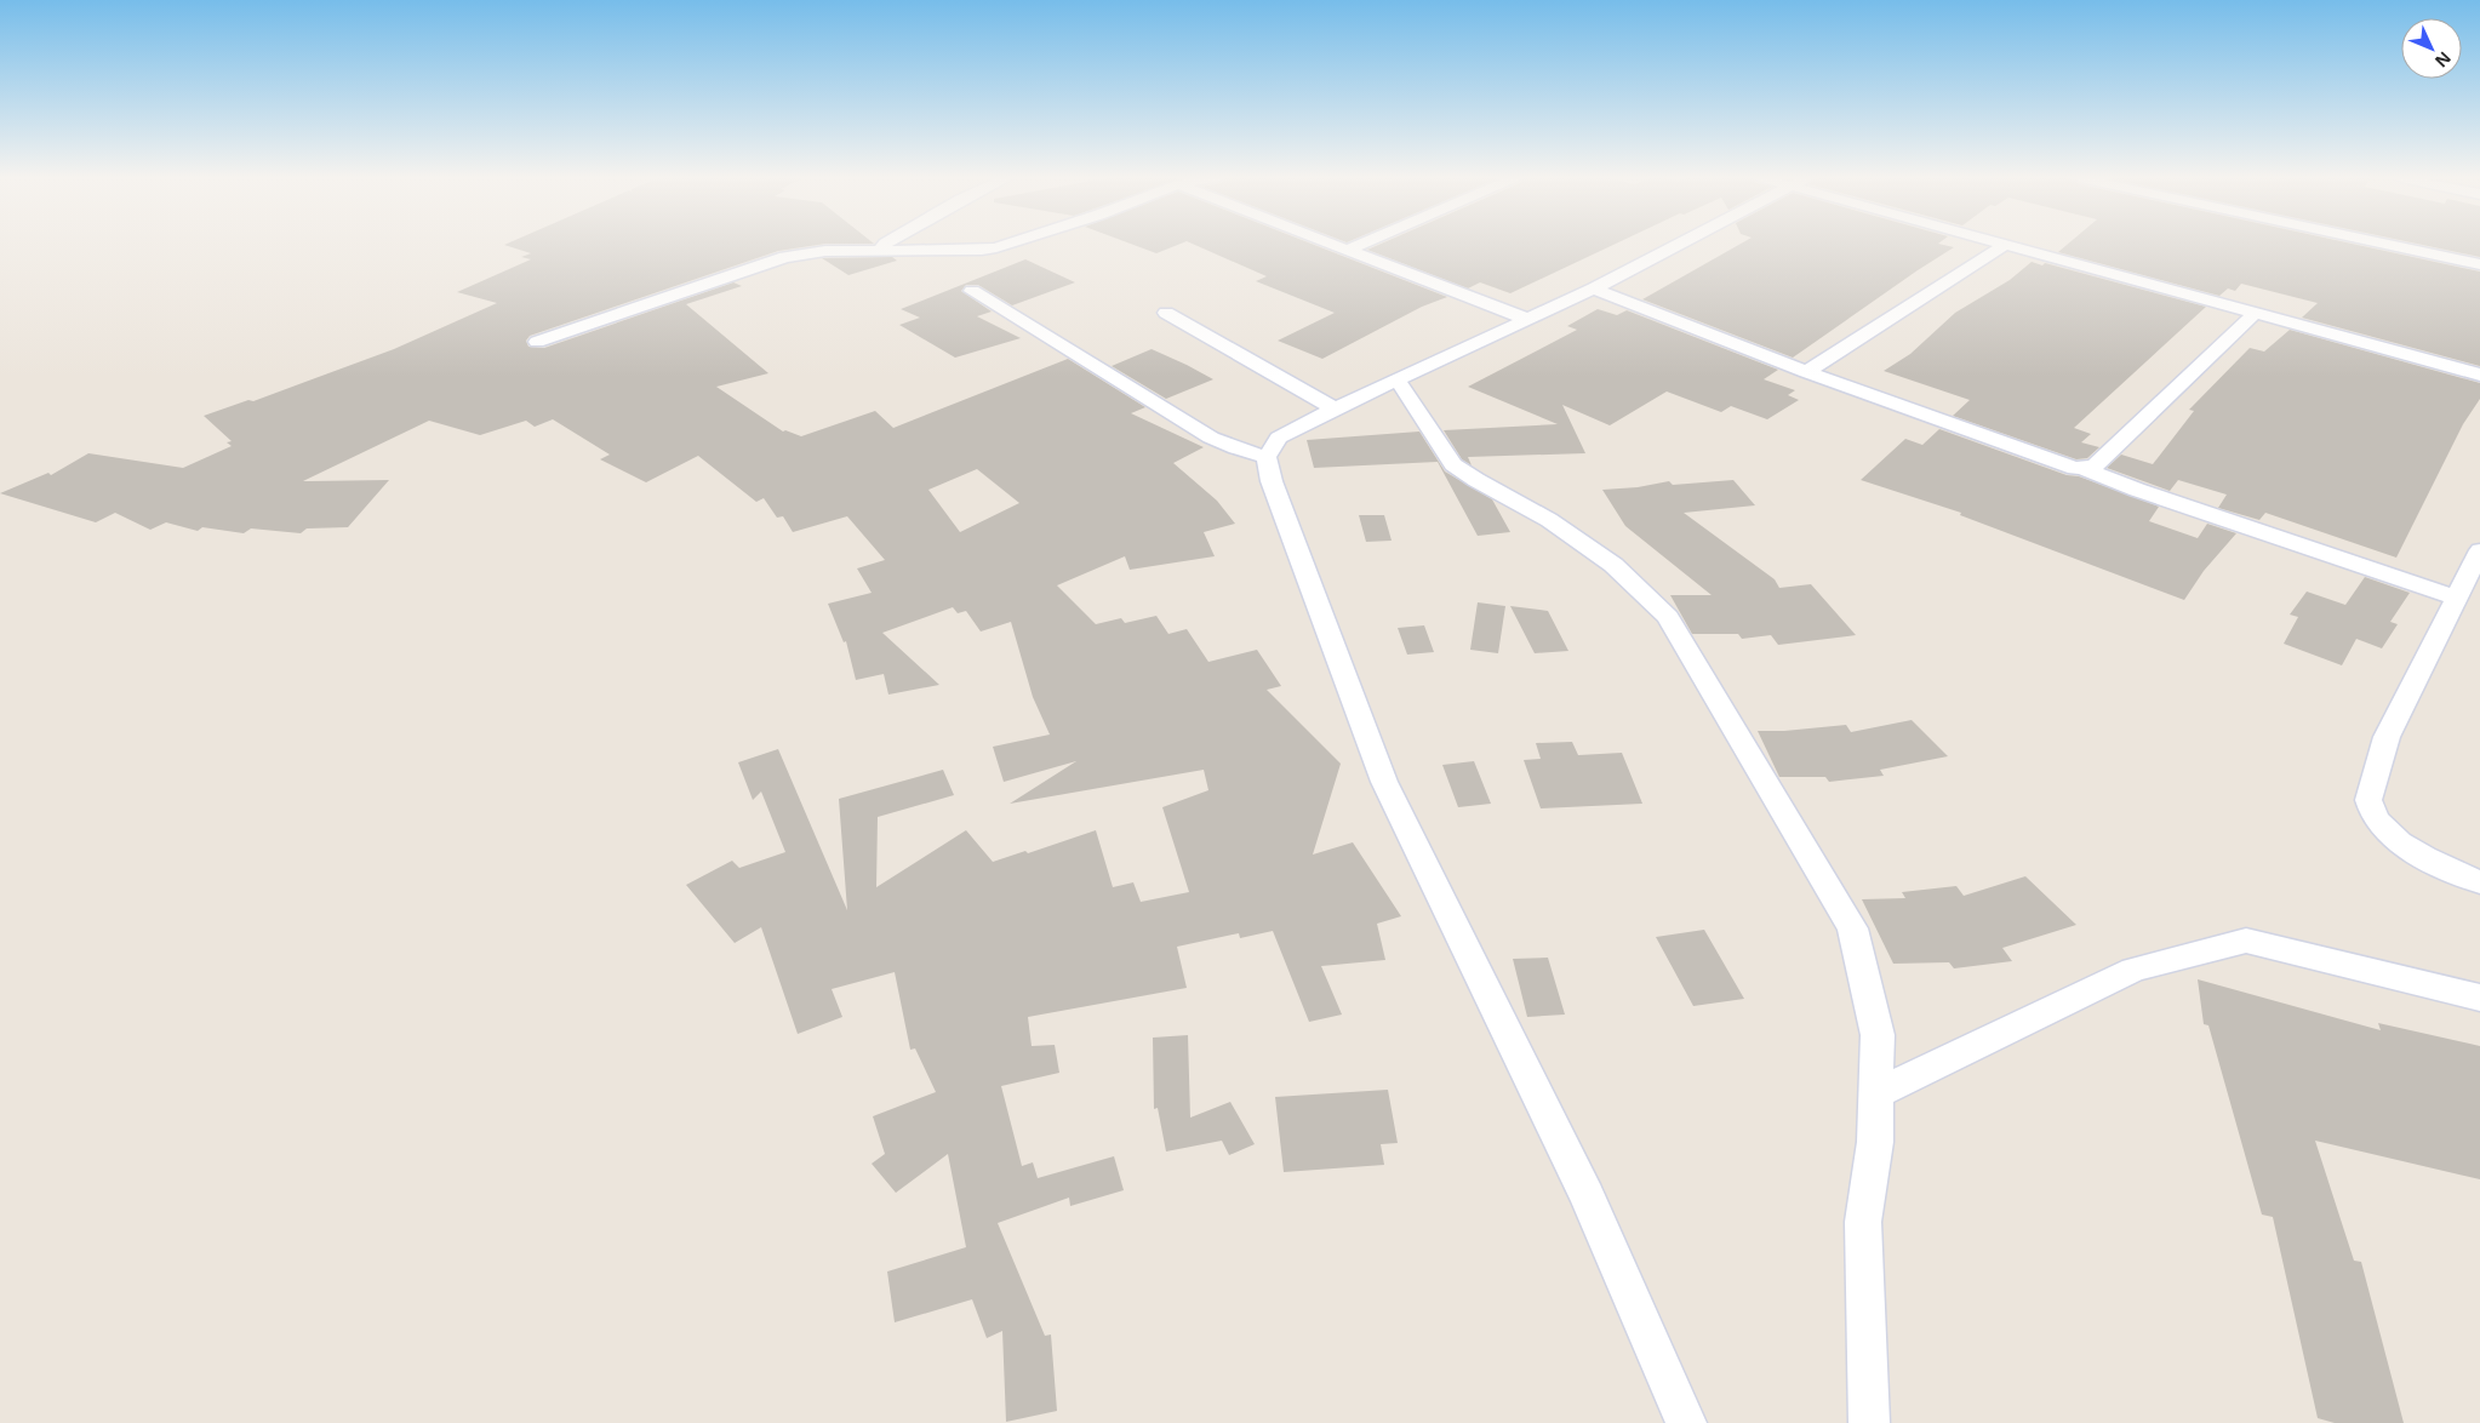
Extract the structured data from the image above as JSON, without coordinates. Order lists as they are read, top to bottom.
{
  "north": "bottom right"
}
